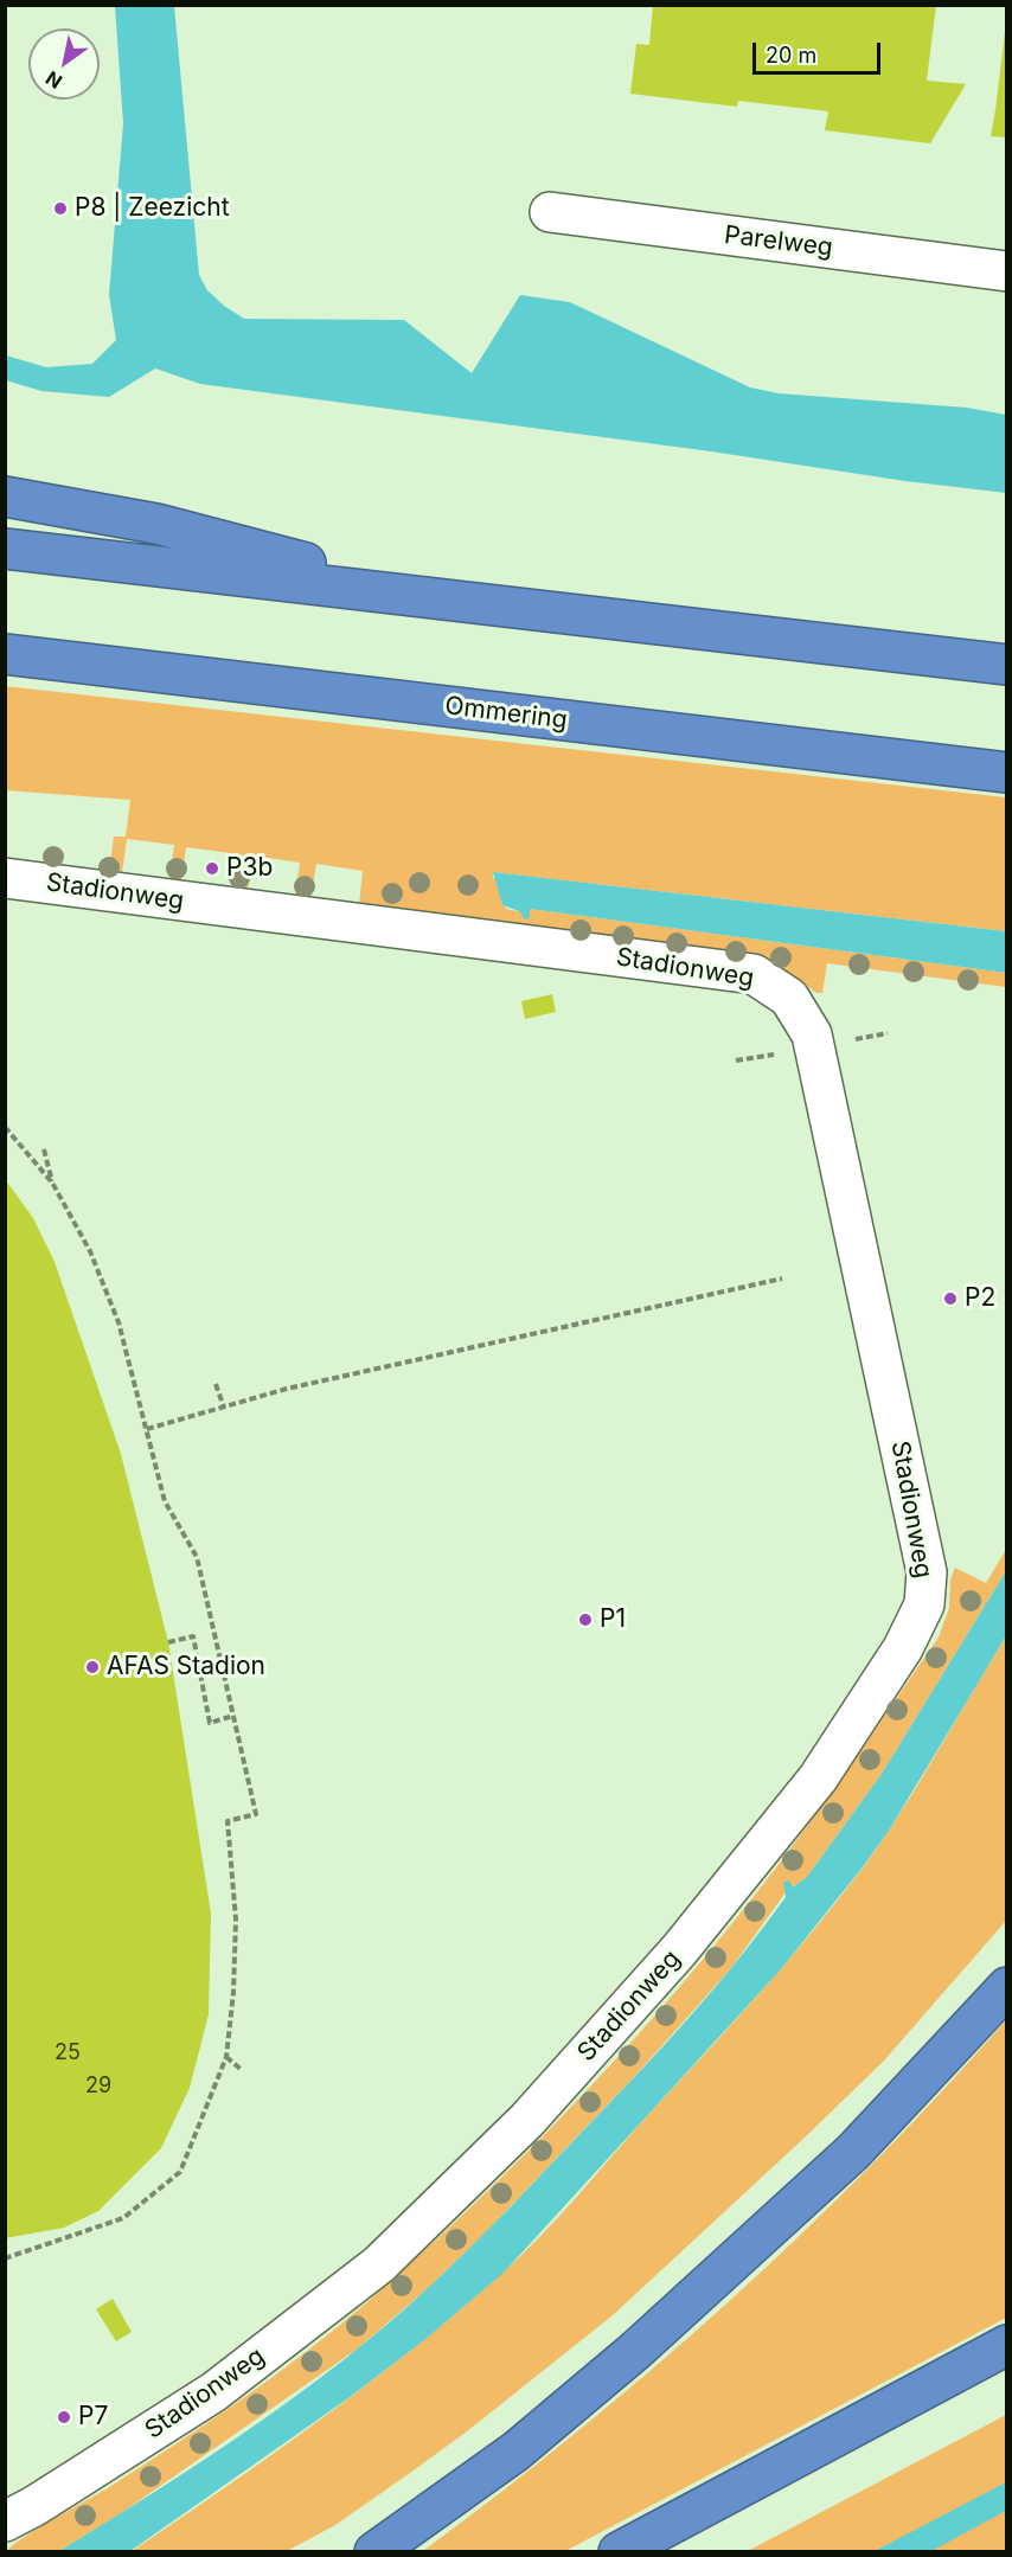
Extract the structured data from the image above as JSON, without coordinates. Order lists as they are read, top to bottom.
{
  "streets": {
    "highway": ["Ommering"],
    "street": ["Parelweg", "Stadionweg"]
  },
  "places": [
    "P8 | Zeezicht",
    "P3b",
    "P2",
    "P1",
    "AFAS Stadion",
    "P7"
  ],
  "house_numbers": ["25", "29"],
  "scale_bar": "20 m",
  "north": "bottom left"
}
